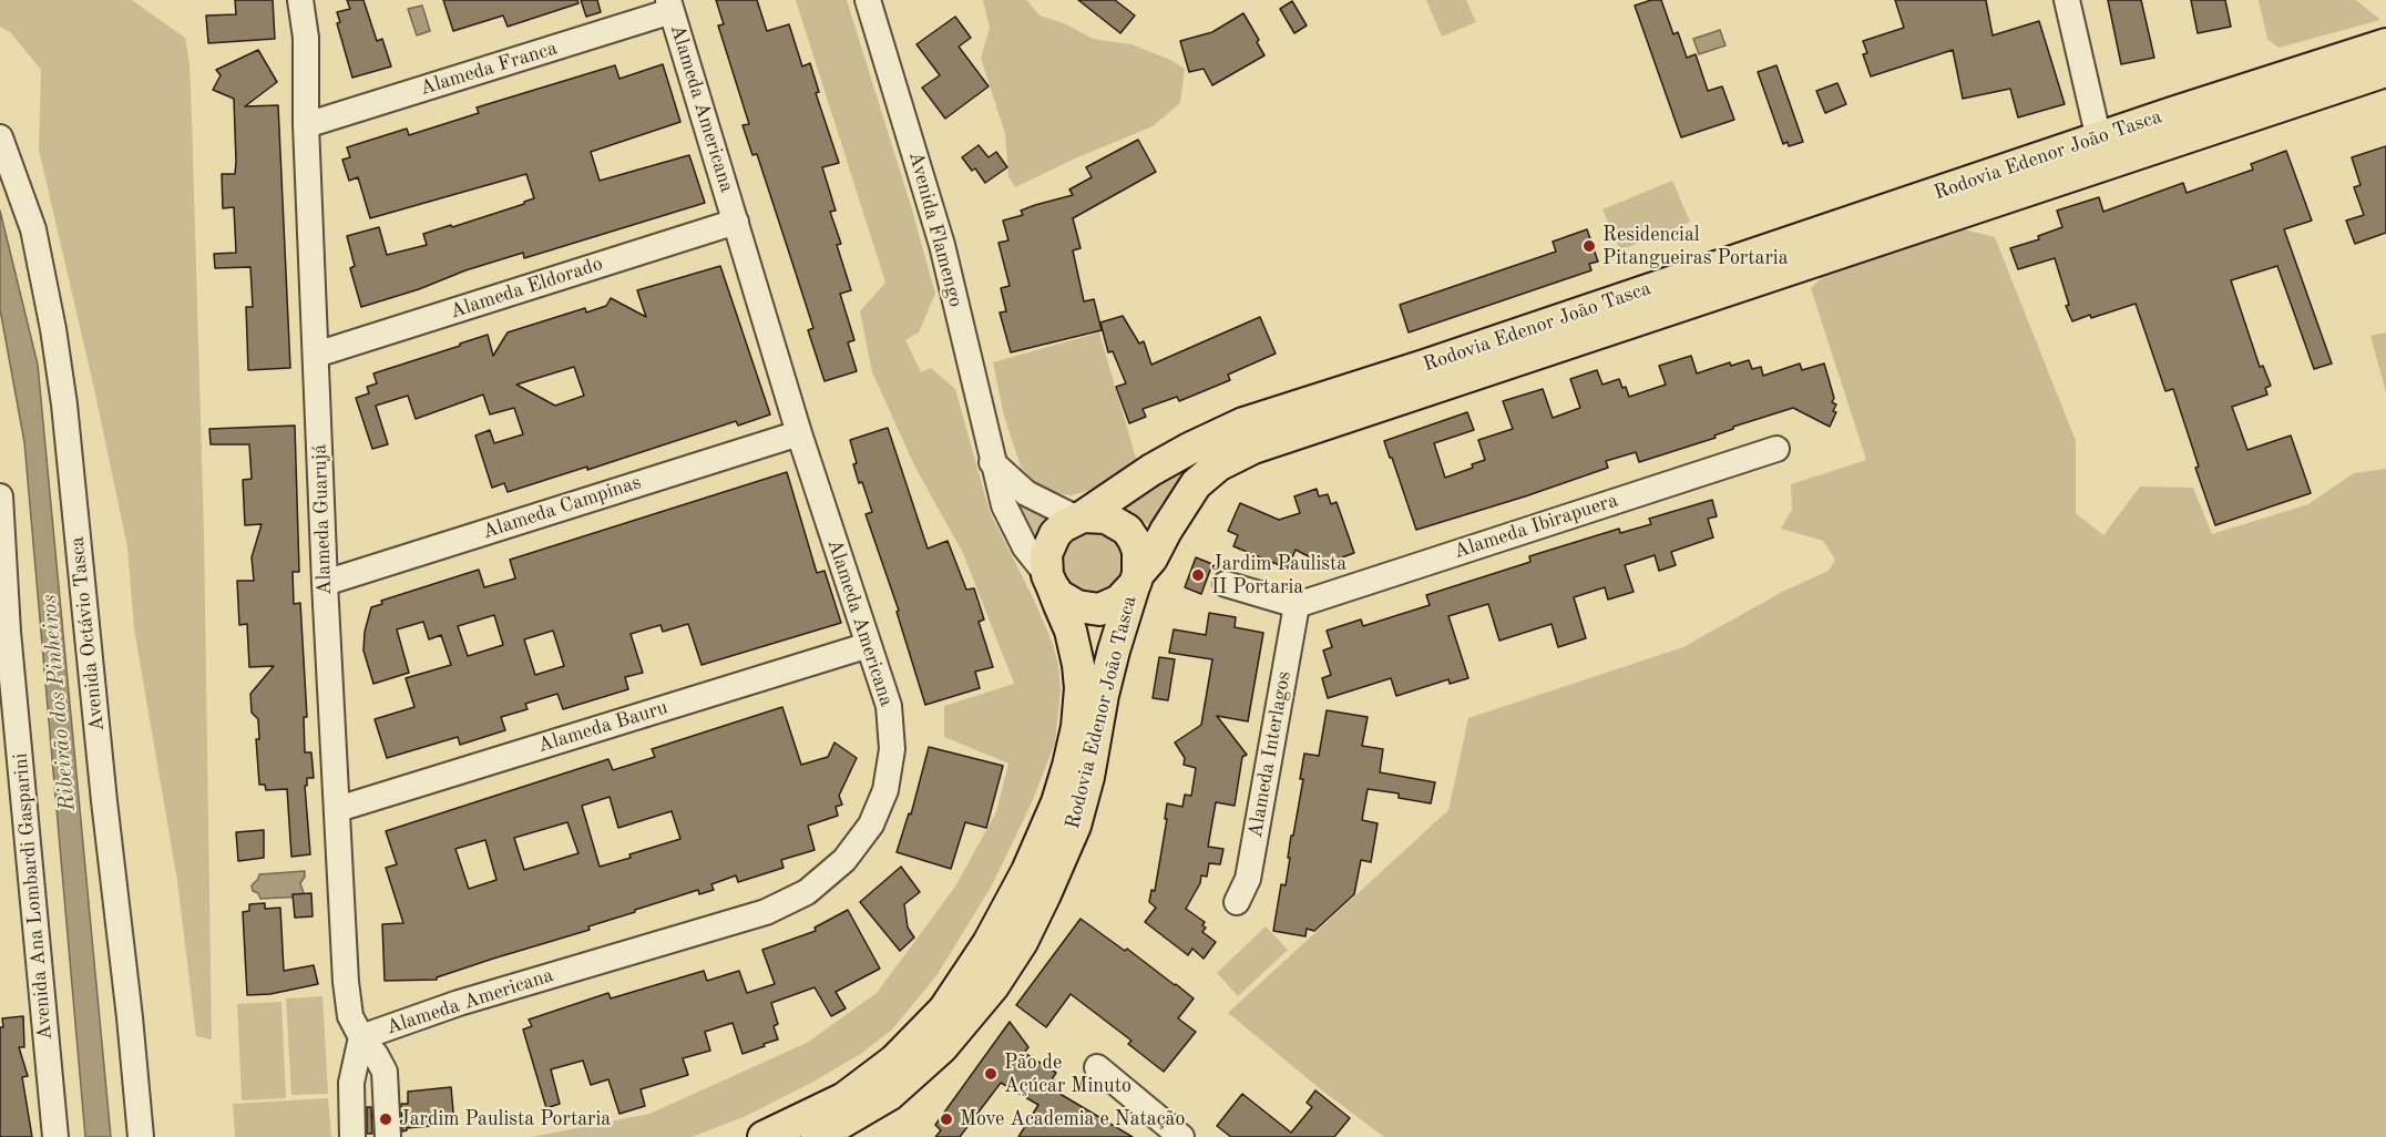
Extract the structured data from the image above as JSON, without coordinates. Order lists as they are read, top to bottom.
{
  "streets": {
    "main road": ["Rodovia Edenor João Tasca"],
    "street": [
      "Alameda Franca",
      "Alameda Americana",
      "Avenida Flamengo",
      "Alameda Eldorado",
      "Alameda Campinas",
      "Alameda Guarujá",
      "Alameda Ibirapuera",
      "Avenida Octávio Tasca",
      "Alameda Bauru",
      "Alameda Interlagos",
      "Avenida Ana Lombardi Gasparini"
    ]
  },
  "crossings": [
    ["Alameda Franca", "Alameda Americana"],
    ["Alameda Franca", "Alameda Guarujá"],
    ["Alameda Americana", "Alameda Eldorado"],
    ["Alameda Americana", "Alameda Campinas"],
    ["Alameda Americana", "Alameda Guarujá"],
    ["Alameda Americana", "Alameda Bauru"],
    ["Rodovia Edenor João Tasca", "Avenida Flamengo"],
    ["Alameda Eldorado", "Alameda Guarujá"],
    ["Alameda Campinas", "Alameda Guarujá"],
    ["Alameda Guarujá", "Alameda Bauru"],
    ["Alameda Ibirapuera", "Alameda Interlagos"]
  ],
  "water": ["Ribeirão dos Pinheiros"],
  "places": [
    "Residencial Pitangueiras Portaria",
    "Jardim Paulista II Portaria",
    "Pão de Açúcar Minuto",
    "Jardim Paulista Portaria",
    "Move Academia e Natação"
  ]
}
